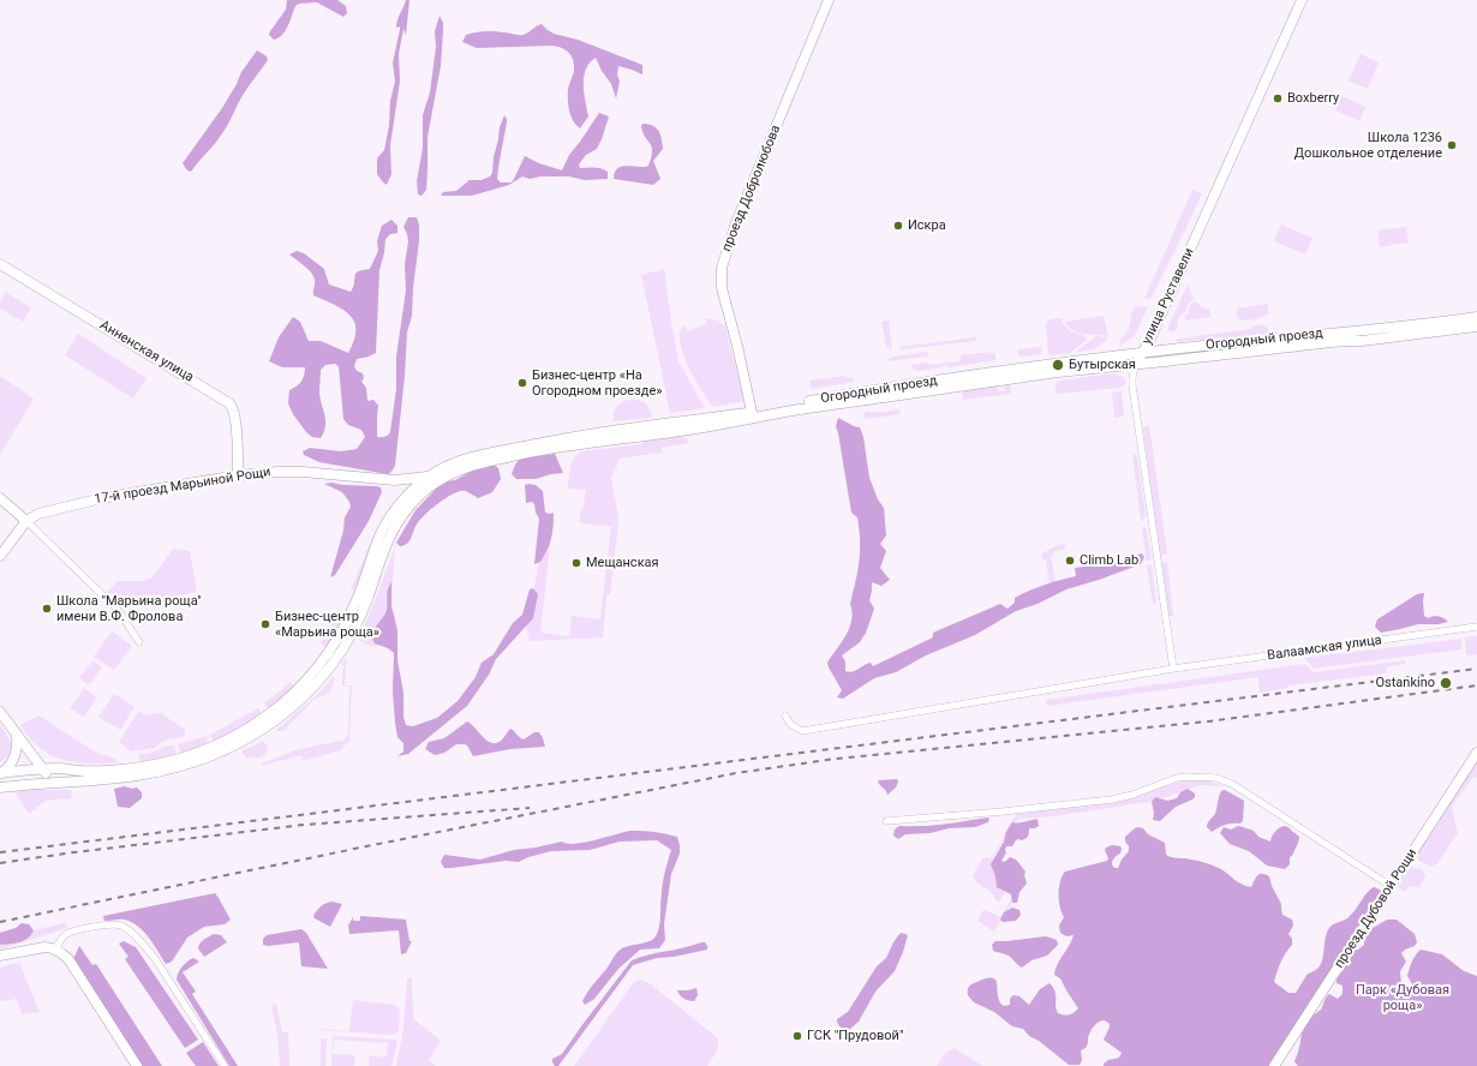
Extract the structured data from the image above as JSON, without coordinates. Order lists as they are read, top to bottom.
{
  "streets": {
    "main road": [
      "проезд Добролюбова",
      "улица Руставели",
      "Огородный проезд",
      "Анненская улица",
      "17-й проезд Марьиной Рощи",
      "проезд Дубовой Рощи"
    ],
    "street": ["Валаамская улица"]
  },
  "crossings": [
    ["проезд Добролюбова", "Огородный проезд"],
    ["улица Руставели", "Огородный проезд"],
    ["улица Руставели", "Валаамская улица"],
    ["Огородный проезд", "17-й проезд Марьиной Рощи"],
    ["Анненская улица", "17-й проезд Марьиной Рощи"]
  ],
  "parks": ["Парк «Дубовая роща»"],
  "places": [
    "Boxberry",
    "Школа 1236 Дошкольное отделение",
    "Искра",
    "Бутырская",
    "Бизнес-центр «На Огородном проезде»",
    "Climb Lab",
    "Мещанская",
    "Школа \"Марьина роща\" имени В.Ф. Фролова",
    "Бизнес-центр «Марьина роща»",
    "Ostankino",
    "ГСК \"Прудовой\""
  ]
}
